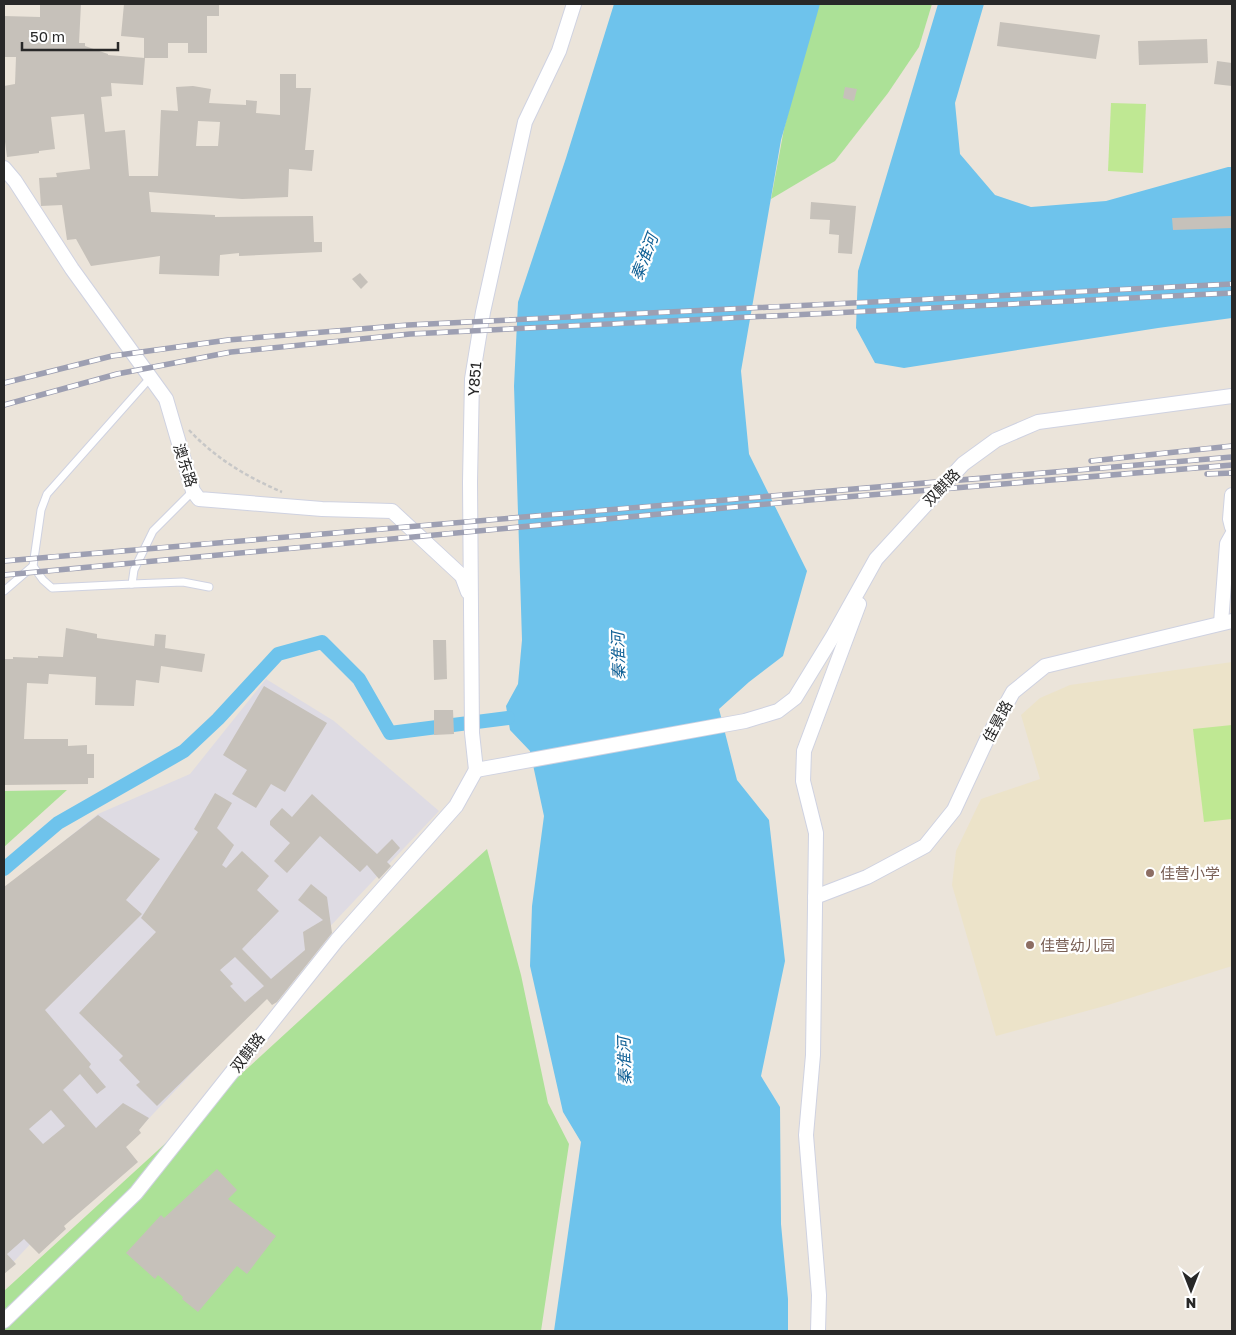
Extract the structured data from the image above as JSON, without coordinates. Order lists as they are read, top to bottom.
{
  "streets": {
    "street": [
      "Y851",
      "澳东路",
      "双麒路",
      "佳景路"
    ]
  },
  "crossings": [
    ["Y851", "澳东路"],
    ["Y851", "双麒路"]
  ],
  "water": ["秦淮河"],
  "places": ["佳营小学", "佳营幼儿园"],
  "scale_bar": "50 m",
  "north": "bottom"
}
